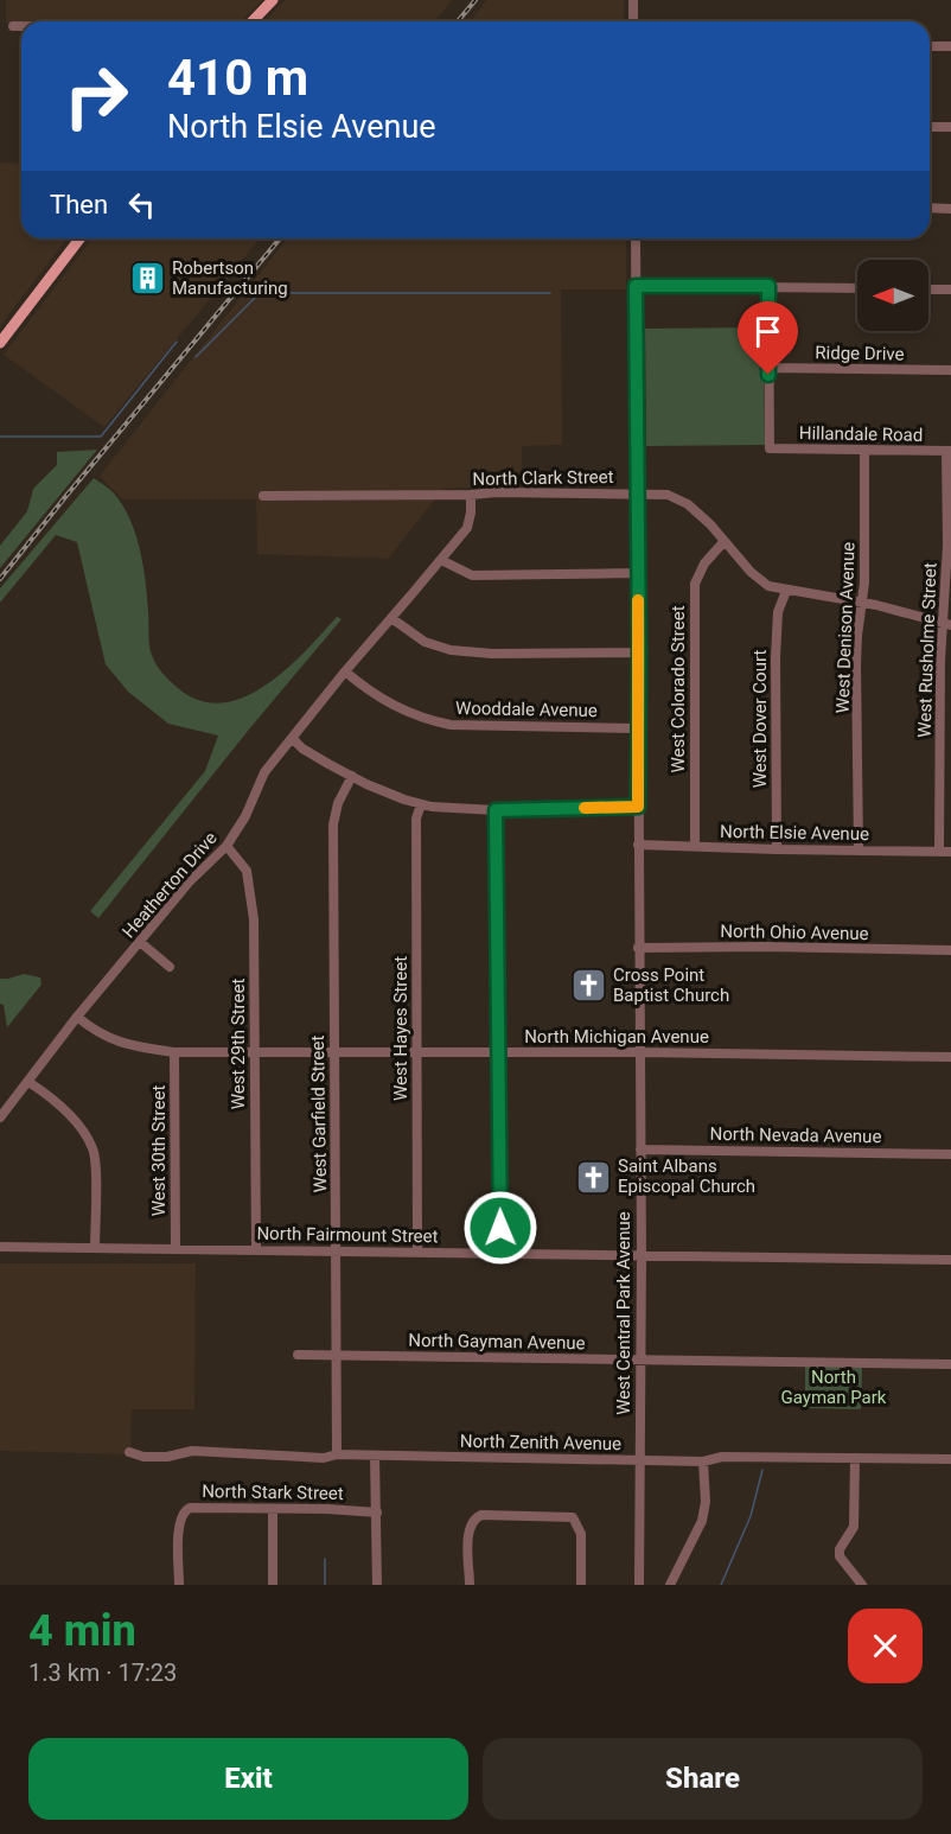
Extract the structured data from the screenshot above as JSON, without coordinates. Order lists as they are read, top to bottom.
{
  "streets": {
    "street": [
      "Ridge Drive",
      "Hillandale Road",
      "North Clark Street",
      "West Denison Avenue",
      "West Rusholme Street",
      "West Colorado Street",
      "Wooddale Avenue",
      "West Dover Court",
      "North Elsie Avenue",
      "Heatherton Drive",
      "North Ohio Avenue",
      "West Hayes Street",
      "North Michigan Avenue",
      "West 29th Street",
      "West Garfield Street",
      "North Nevada Avenue",
      "West 30th Street",
      "North Fairmount Street",
      "West Central Park Avenue",
      "North Gayman Avenue",
      "North Zenith Avenue",
      "North Stark Street"
    ]
  },
  "crossings": [
    ["Ridge Drive", "Hillandale Road"],
    ["Hillandale Road", "West Denison Avenue"],
    ["Hillandale Road", "West Rusholme Street"],
    ["North Clark Street", "West Denison Avenue"],
    ["North Clark Street", "West Rusholme Street"],
    ["North Clark Street", "West Colorado Street"],
    ["North Clark Street", "West Dover Court"],
    ["North Clark Street", "Heatherton Drive"],
    ["North Clark Street", "West Central Park Avenue"],
    ["West Denison Avenue", "North Elsie Avenue"],
    ["West Rusholme Street", "North Elsie Avenue"],
    ["West Colorado Street", "North Elsie Avenue"],
    ["Wooddale Avenue", "Heatherton Drive"],
    ["Wooddale Avenue", "West Central Park Avenue"],
    ["West Dover Court", "North Elsie Avenue"],
    ["North Elsie Avenue", "West Central Park Avenue"],
    ["Heatherton Drive", "North Michigan Avenue"],
    ["Heatherton Drive", "West 29th Street"],
    ["North Ohio Avenue", "West Central Park Avenue"],
    ["West Hayes Street", "North Michigan Avenue"],
    ["West Hayes Street", "North Fairmount Street"],
    ["North Michigan Avenue", "West 29th Street"],
    ["North Michigan Avenue", "West Garfield Street"],
    ["North Michigan Avenue", "West 30th Street"],
    ["North Michigan Avenue", "West Central Park Avenue"],
    ["West 29th Street", "North Fairmount Street"],
    ["West Garfield Street", "North Fairmount Street"],
    ["West Garfield Street", "North Gayman Avenue"],
    ["West Garfield Street", "North Zenith Avenue"],
    ["North Nevada Avenue", "West Central Park Avenue"],
    ["West 30th Street", "North Fairmount Street"],
    ["North Fairmount Street", "West Central Park Avenue"],
    ["West Central Park Avenue", "North Gayman Avenue"],
    ["West Central Park Avenue", "North Zenith Avenue"]
  ],
  "parks": ["North Gayman Park"],
  "places": {
    "building": ["Robertson Manufacturing"],
    "church": ["Cross Point Baptist Church", "Saint Albans Episcopal Church"]
  },
  "north": "left",
  "page": {
    "turn": ["410 m", "North Elsie Avenue"],
    "then": "Then",
    "heading": ["4 min", "1.3 km · 17:23"],
    "buttons": ["Exit", "Share"]
  }
}
